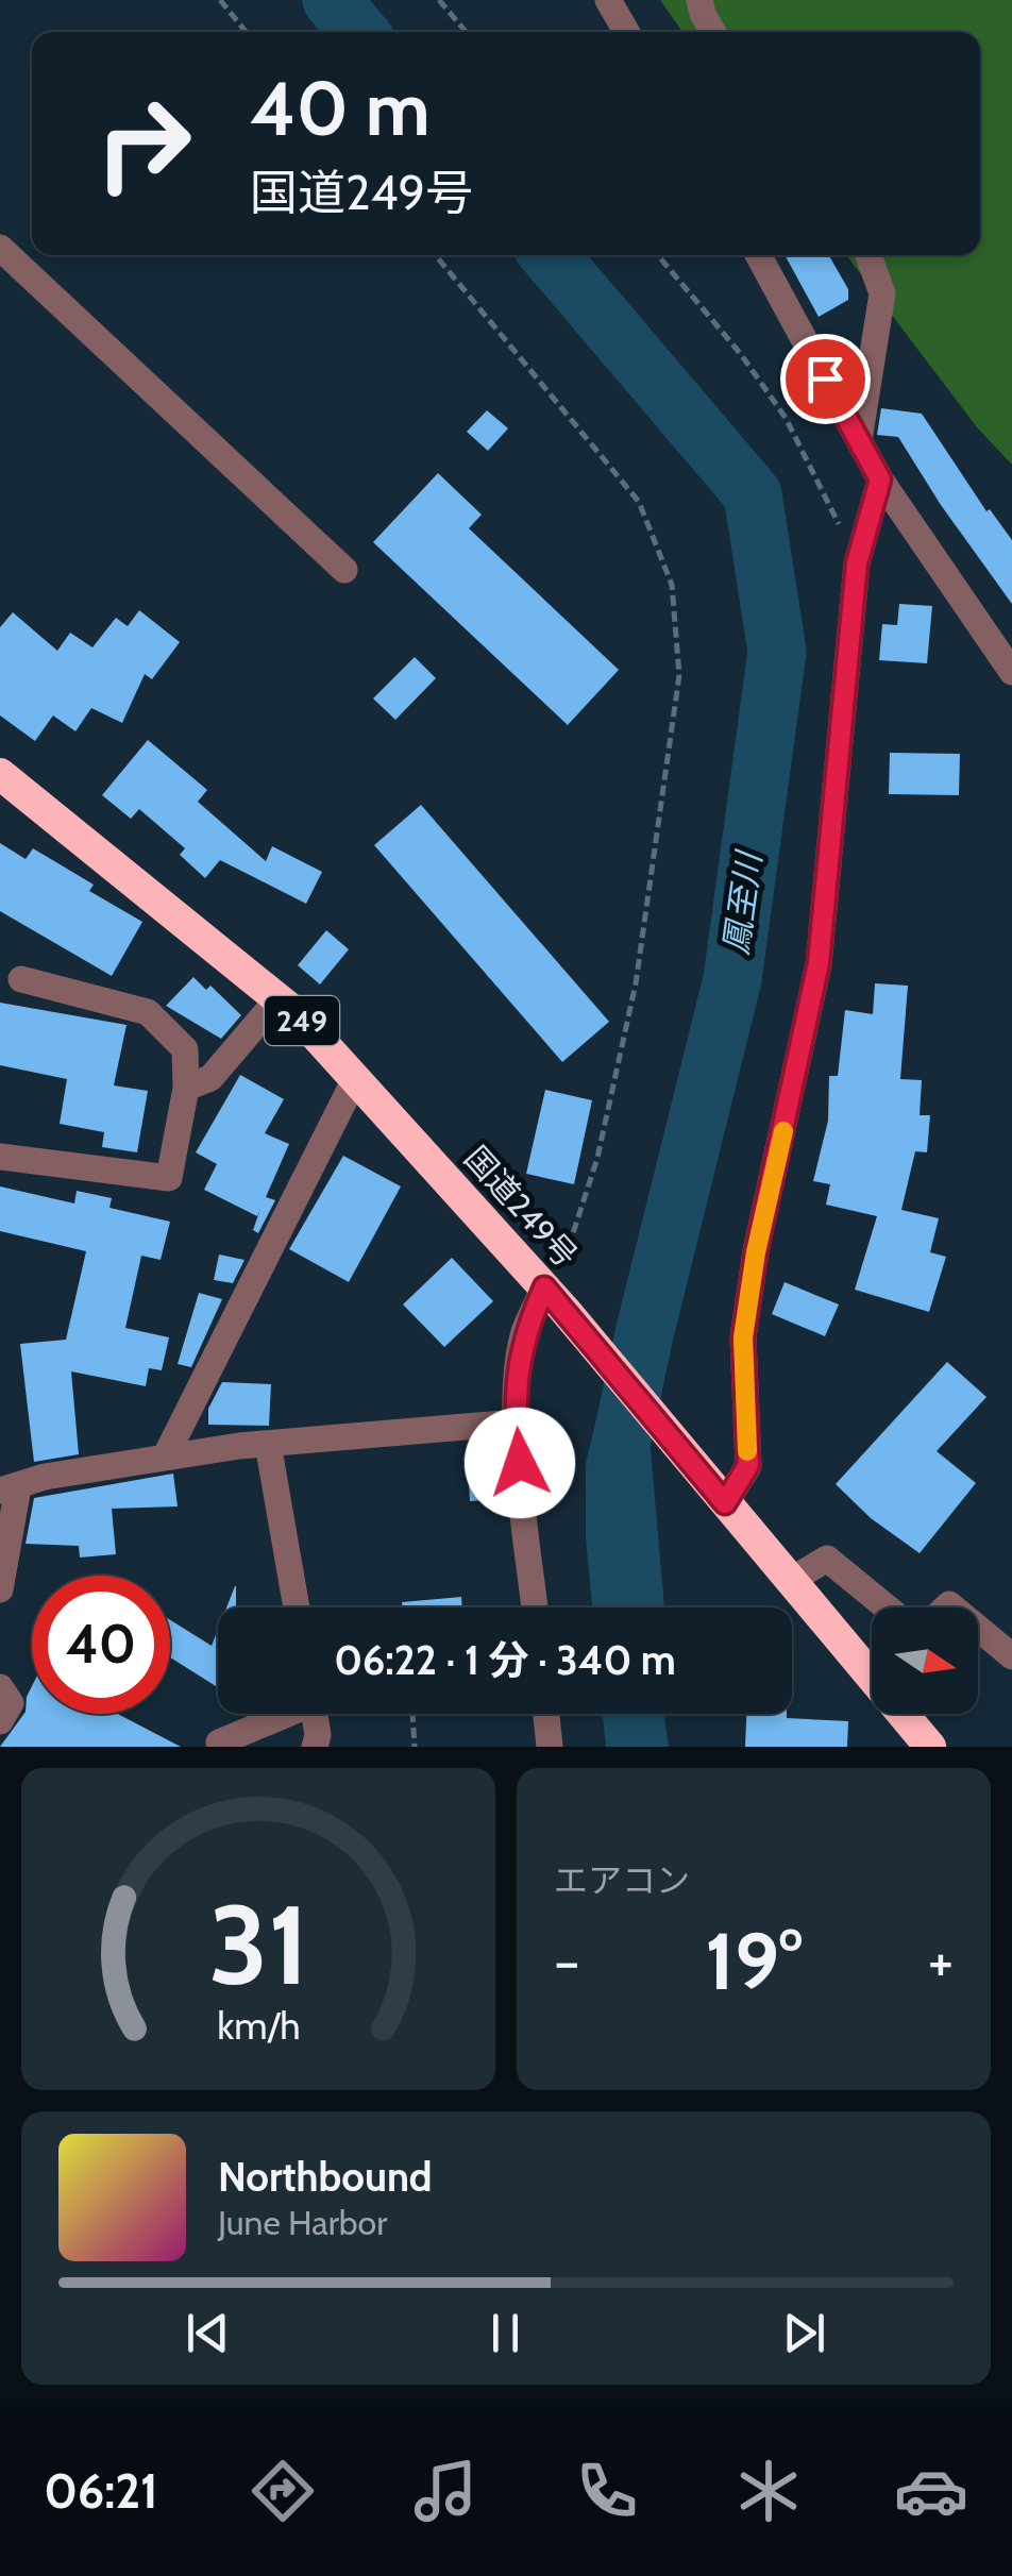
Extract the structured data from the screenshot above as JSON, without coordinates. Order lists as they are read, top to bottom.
{
  "streets": {
    "highway": ["249", "国道249号"]
  },
  "water": ["鳳至川"],
  "north": "right",
  "page": {
    "turn": ["40 m", "国道249号"],
    "limit": "40",
    "trip": "06:22 · 1 分 · 340 m",
    "tile": "エアコン",
    "heat": ["−", "19°", "+"],
    "song": ["Northbound", "June Harbor"],
    "tabs": "06:21",
    "gauge": ["31", "km/h"]
  }
}
